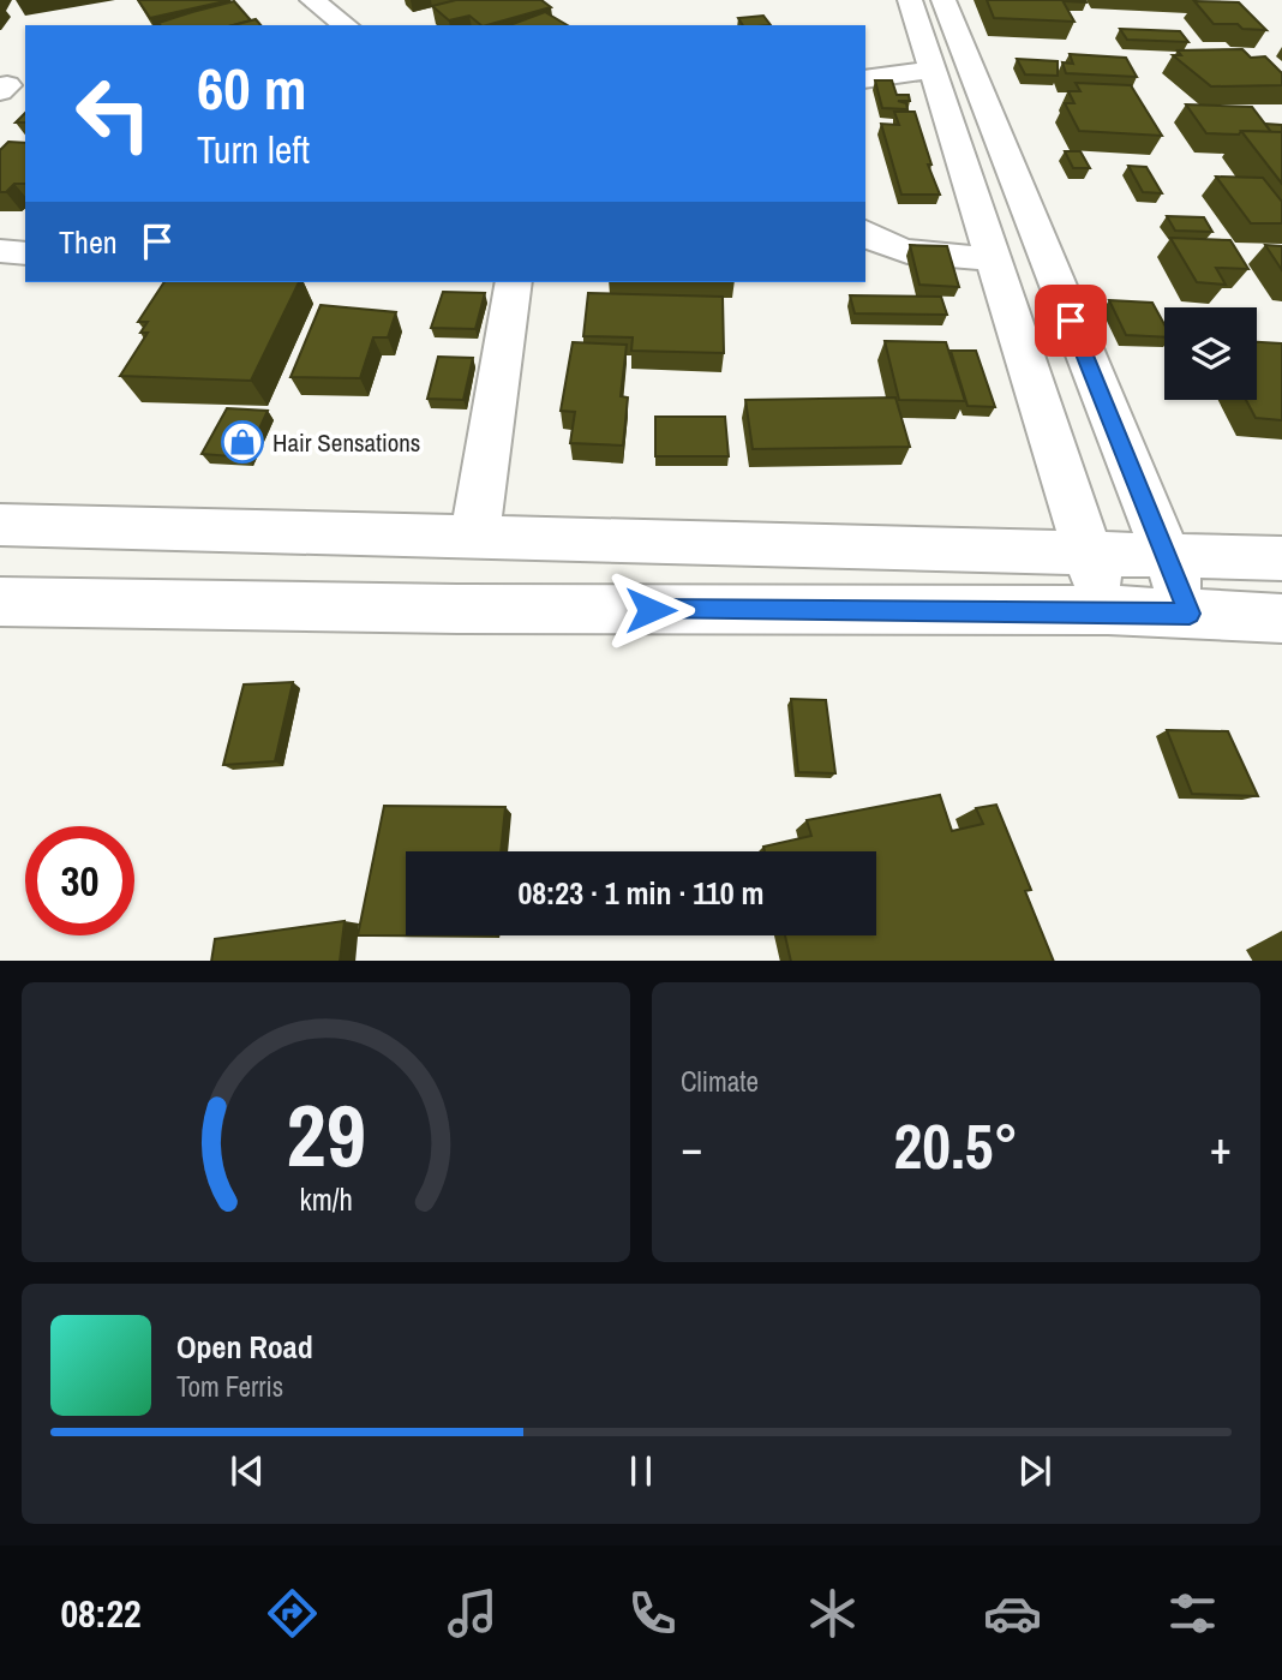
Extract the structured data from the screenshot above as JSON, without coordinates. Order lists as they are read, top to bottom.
{
  "places": {
    "shop": ["Hair Sensations"]
  },
  "page": {
    "turn": ["60 m", "Turn left"],
    "then": "Then",
    "limit": "30",
    "trip": "08:23 · 1 min · 110 m",
    "tile": "Climate",
    "heat": ["−", "20.5°", "+"],
    "song": ["Open Road", "Tom Ferris"],
    "tabs": "08:22",
    "gauge": ["29", "km/h"]
  }
}
